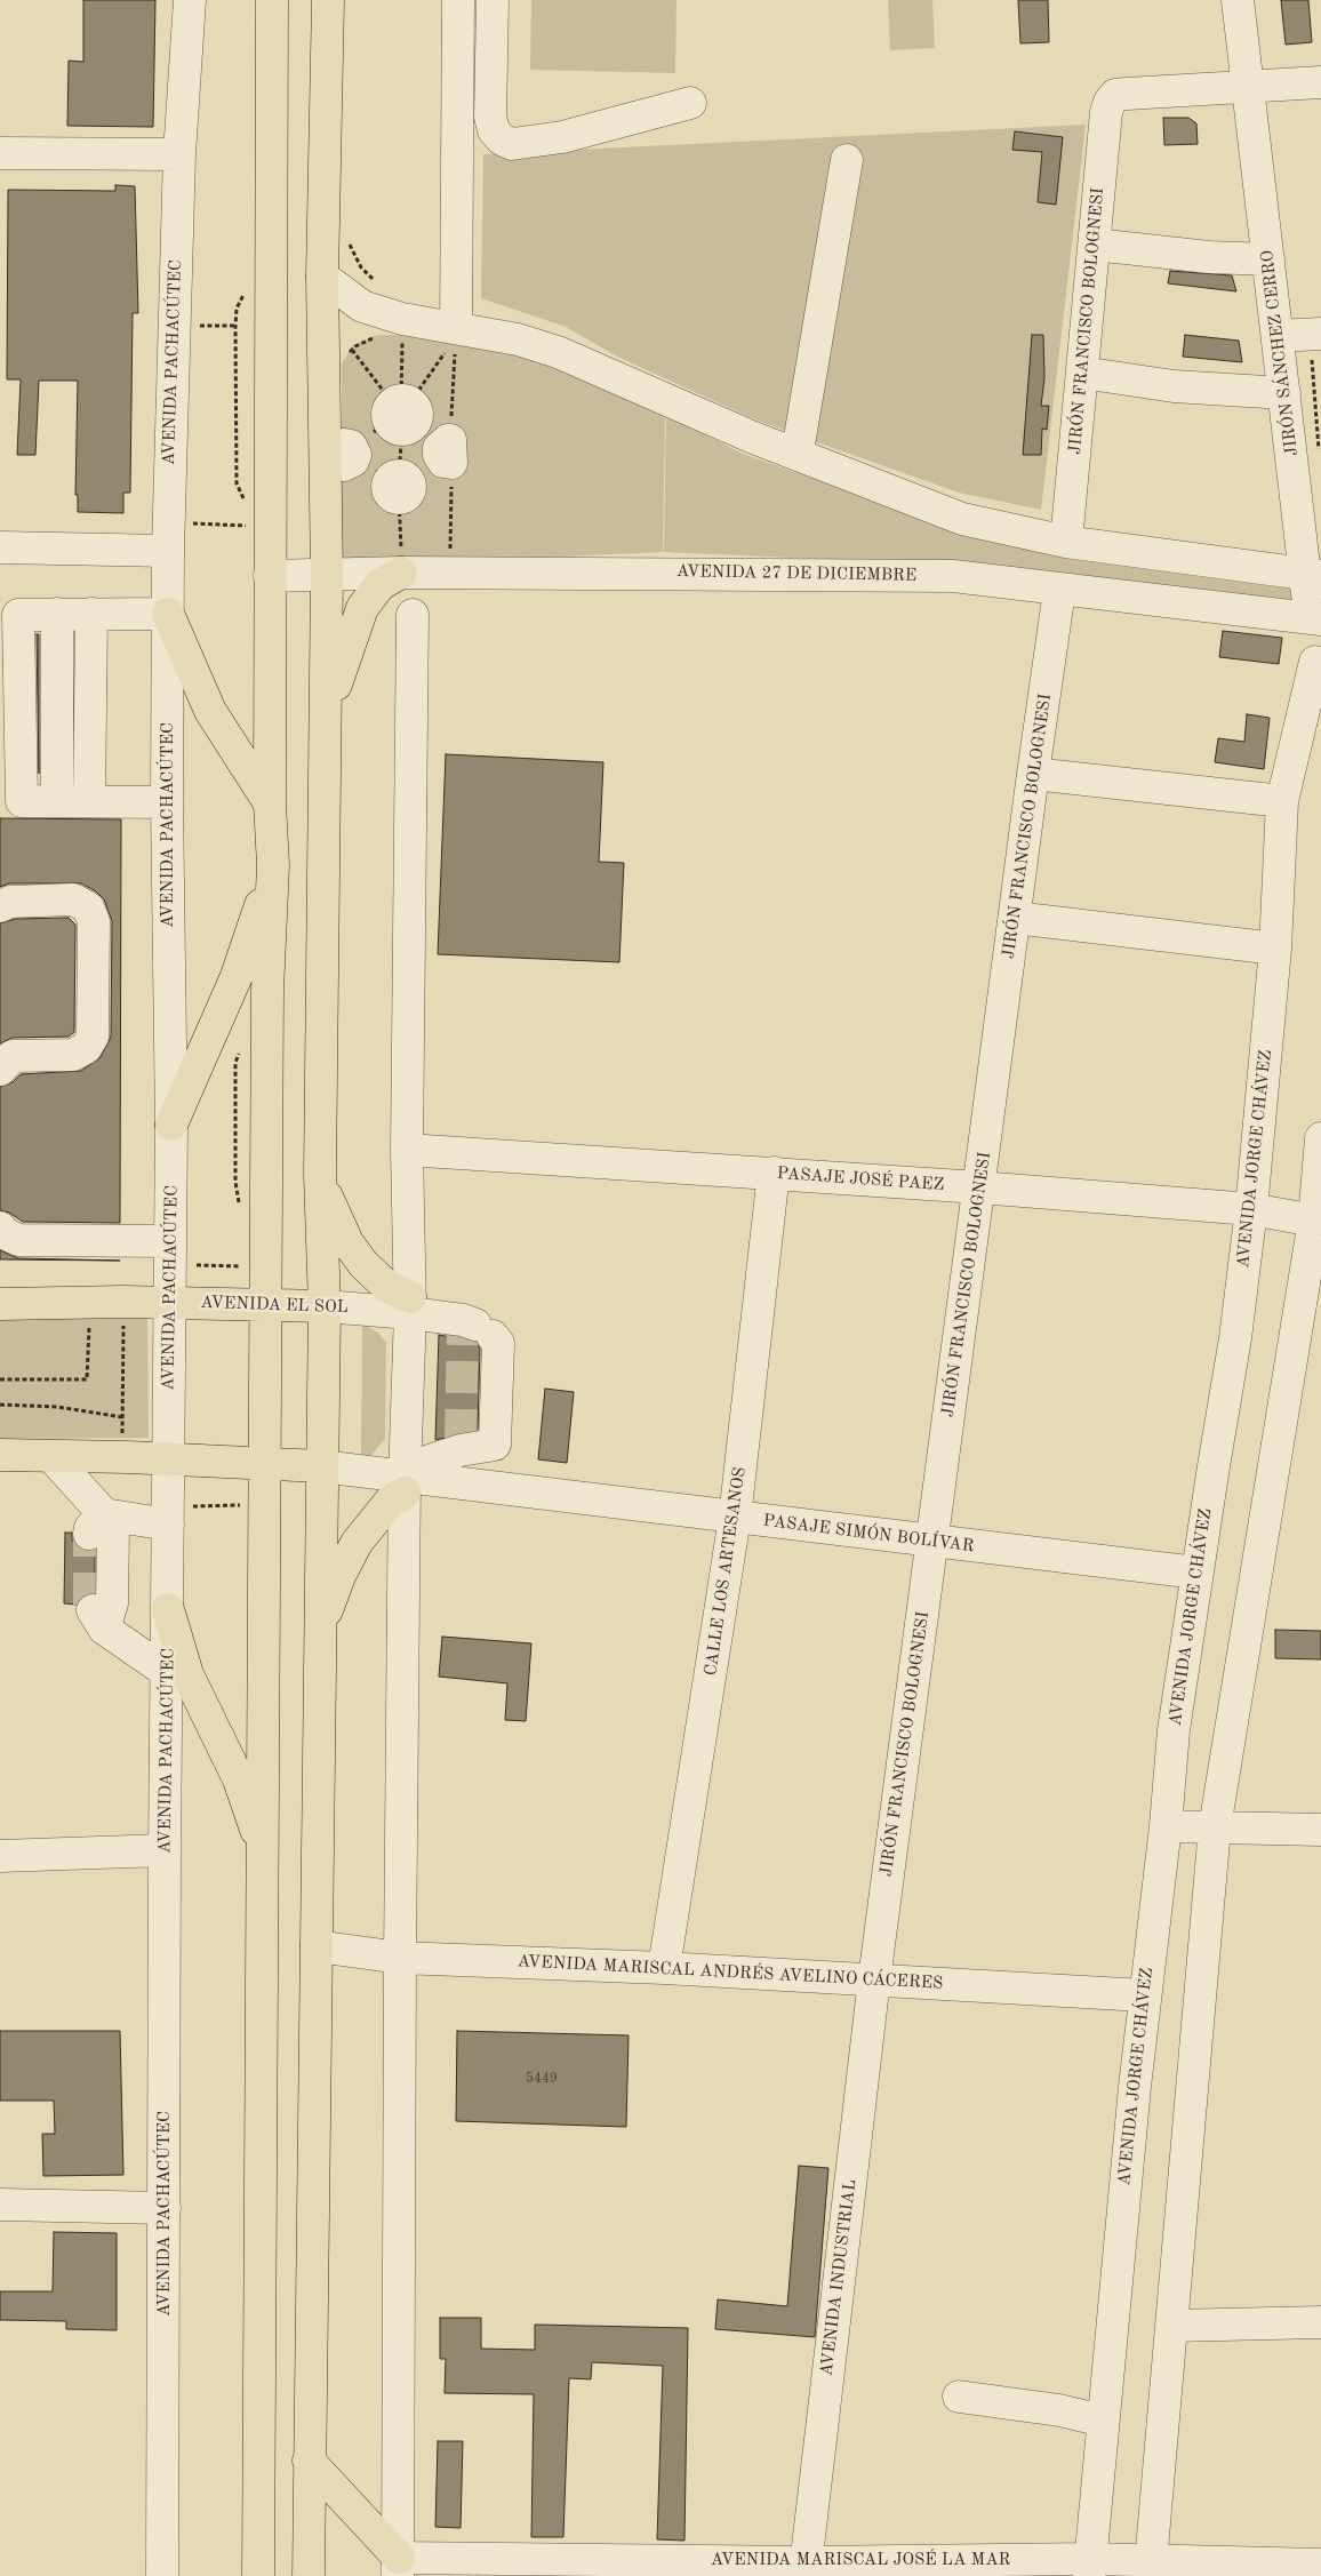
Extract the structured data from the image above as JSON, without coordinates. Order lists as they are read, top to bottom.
{
  "streets": {
    "main road": ["AVENIDA EL SOL"],
    "street": [
      "JIRÓN FRANCISCO BOLOGNESI",
      "JIRÓN SÁNCHEZ CERRO",
      "AVENIDA PACHACÚTEC",
      "AVENIDA 27 DE DICIEMBRE",
      "AVENIDA JORGE CHÁVEZ",
      "PASAJE JOSÉ PAEZ",
      "PASAJE SIMÓN BOLÍVAR",
      "CALLE LOS ARTESANOS",
      "AVENIDA MARISCAL ANDRÉS AVELINO CÁCERES",
      "AVENIDA INDUSTRIAL",
      "AVENIDA MARISCAL JOSÉ LA MAR"
    ]
  },
  "crossings": [
    ["JIRÓN FRANCISCO BOLOGNESI", "JIRÓN SÁNCHEZ CERRO"],
    ["JIRÓN FRANCISCO BOLOGNESI", "AVENIDA 27 DE DICIEMBRE"],
    ["JIRÓN FRANCISCO BOLOGNESI", "PASAJE JOSÉ PAEZ"],
    ["JIRÓN FRANCISCO BOLOGNESI", "PASAJE SIMÓN BOLÍVAR"],
    ["JIRÓN FRANCISCO BOLOGNESI", "AVENIDA MARISCAL ANDRÉS AVELINO CÁCERES"],
    ["JIRÓN FRANCISCO BOLOGNESI", "AVENIDA INDUSTRIAL"],
    ["JIRÓN SÁNCHEZ CERRO", "AVENIDA 27 DE DICIEMBRE"],
    ["JIRÓN SÁNCHEZ CERRO", "AVENIDA JORGE CHÁVEZ"],
    ["AVENIDA PACHACÚTEC", "AVENIDA EL SOL"],
    ["AVENIDA 27 DE DICIEMBRE", "AVENIDA JORGE CHÁVEZ"],
    ["AVENIDA JORGE CHÁVEZ", "PASAJE JOSÉ PAEZ"],
    ["AVENIDA JORGE CHÁVEZ", "PASAJE SIMÓN BOLÍVAR"],
    ["AVENIDA JORGE CHÁVEZ", "AVENIDA MARISCAL ANDRÉS AVELINO CÁCERES"],
    ["AVENIDA JORGE CHÁVEZ", "AVENIDA MARISCAL JOSÉ LA MAR"],
    ["PASAJE JOSÉ PAEZ", "CALLE LOS ARTESANOS"],
    ["AVENIDA EL SOL", "PASAJE SIMÓN BOLÍVAR"],
    ["PASAJE SIMÓN BOLÍVAR", "CALLE LOS ARTESANOS"],
    ["CALLE LOS ARTESANOS", "AVENIDA MARISCAL ANDRÉS AVELINO CÁCERES"],
    ["AVENIDA MARISCAL ANDRÉS AVELINO CÁCERES", "AVENIDA INDUSTRIAL"],
    ["AVENIDA INDUSTRIAL", "AVENIDA MARISCAL JOSÉ LA MAR"]
  ],
  "house_numbers": ["5449"]
}
